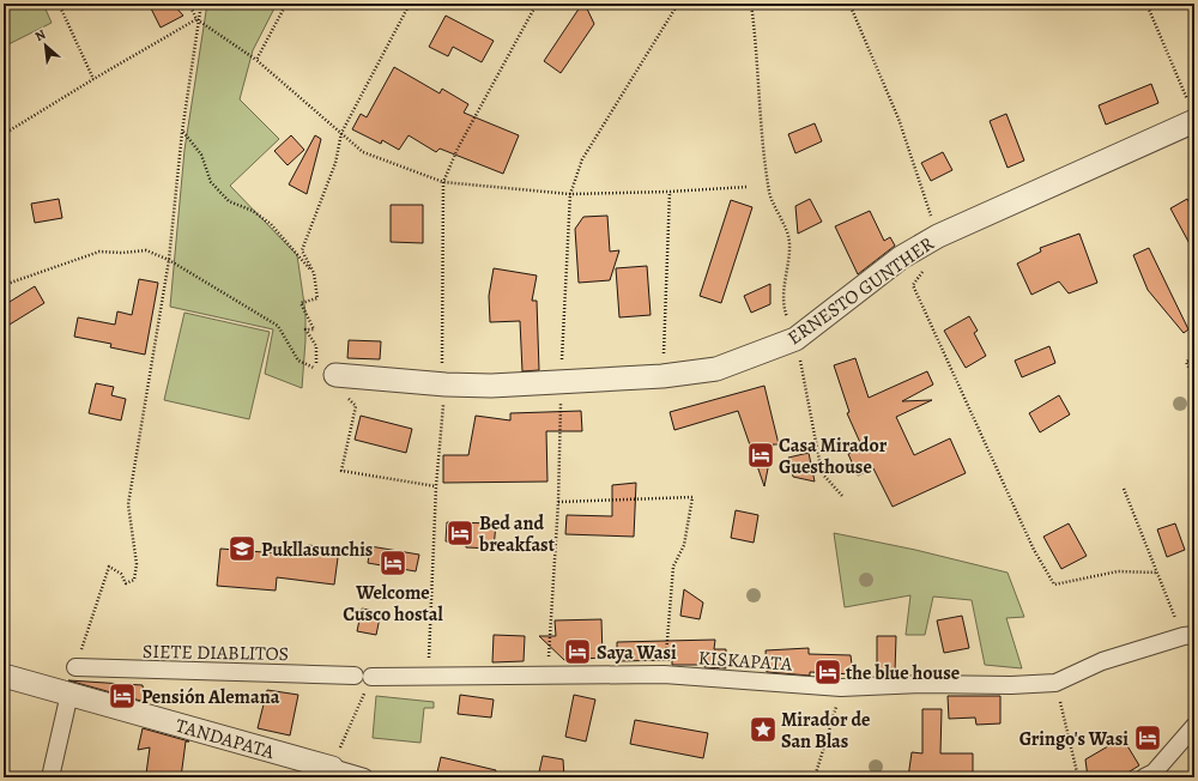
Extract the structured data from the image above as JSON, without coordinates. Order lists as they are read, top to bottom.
{
  "streets": {
    "street": [
      "ERNESTO GUNTHER",
      "SIETE DIABLITOS",
      "KISKAPATA",
      "TANDAPATA"
    ]
  },
  "places": {
    "hotel": [
      "Casa Mirador Guesthouse",
      "Bed and breakfast",
      "Welcome Cusco hostal",
      "Saya Wasi",
      "the blue house",
      "Pensión Alemana",
      "Gringo's Wasi"
    ],
    "school or university": ["Pukllasunchis"],
    "place": ["Mirador de San Blas"]
  },
  "north": "top left"
}
